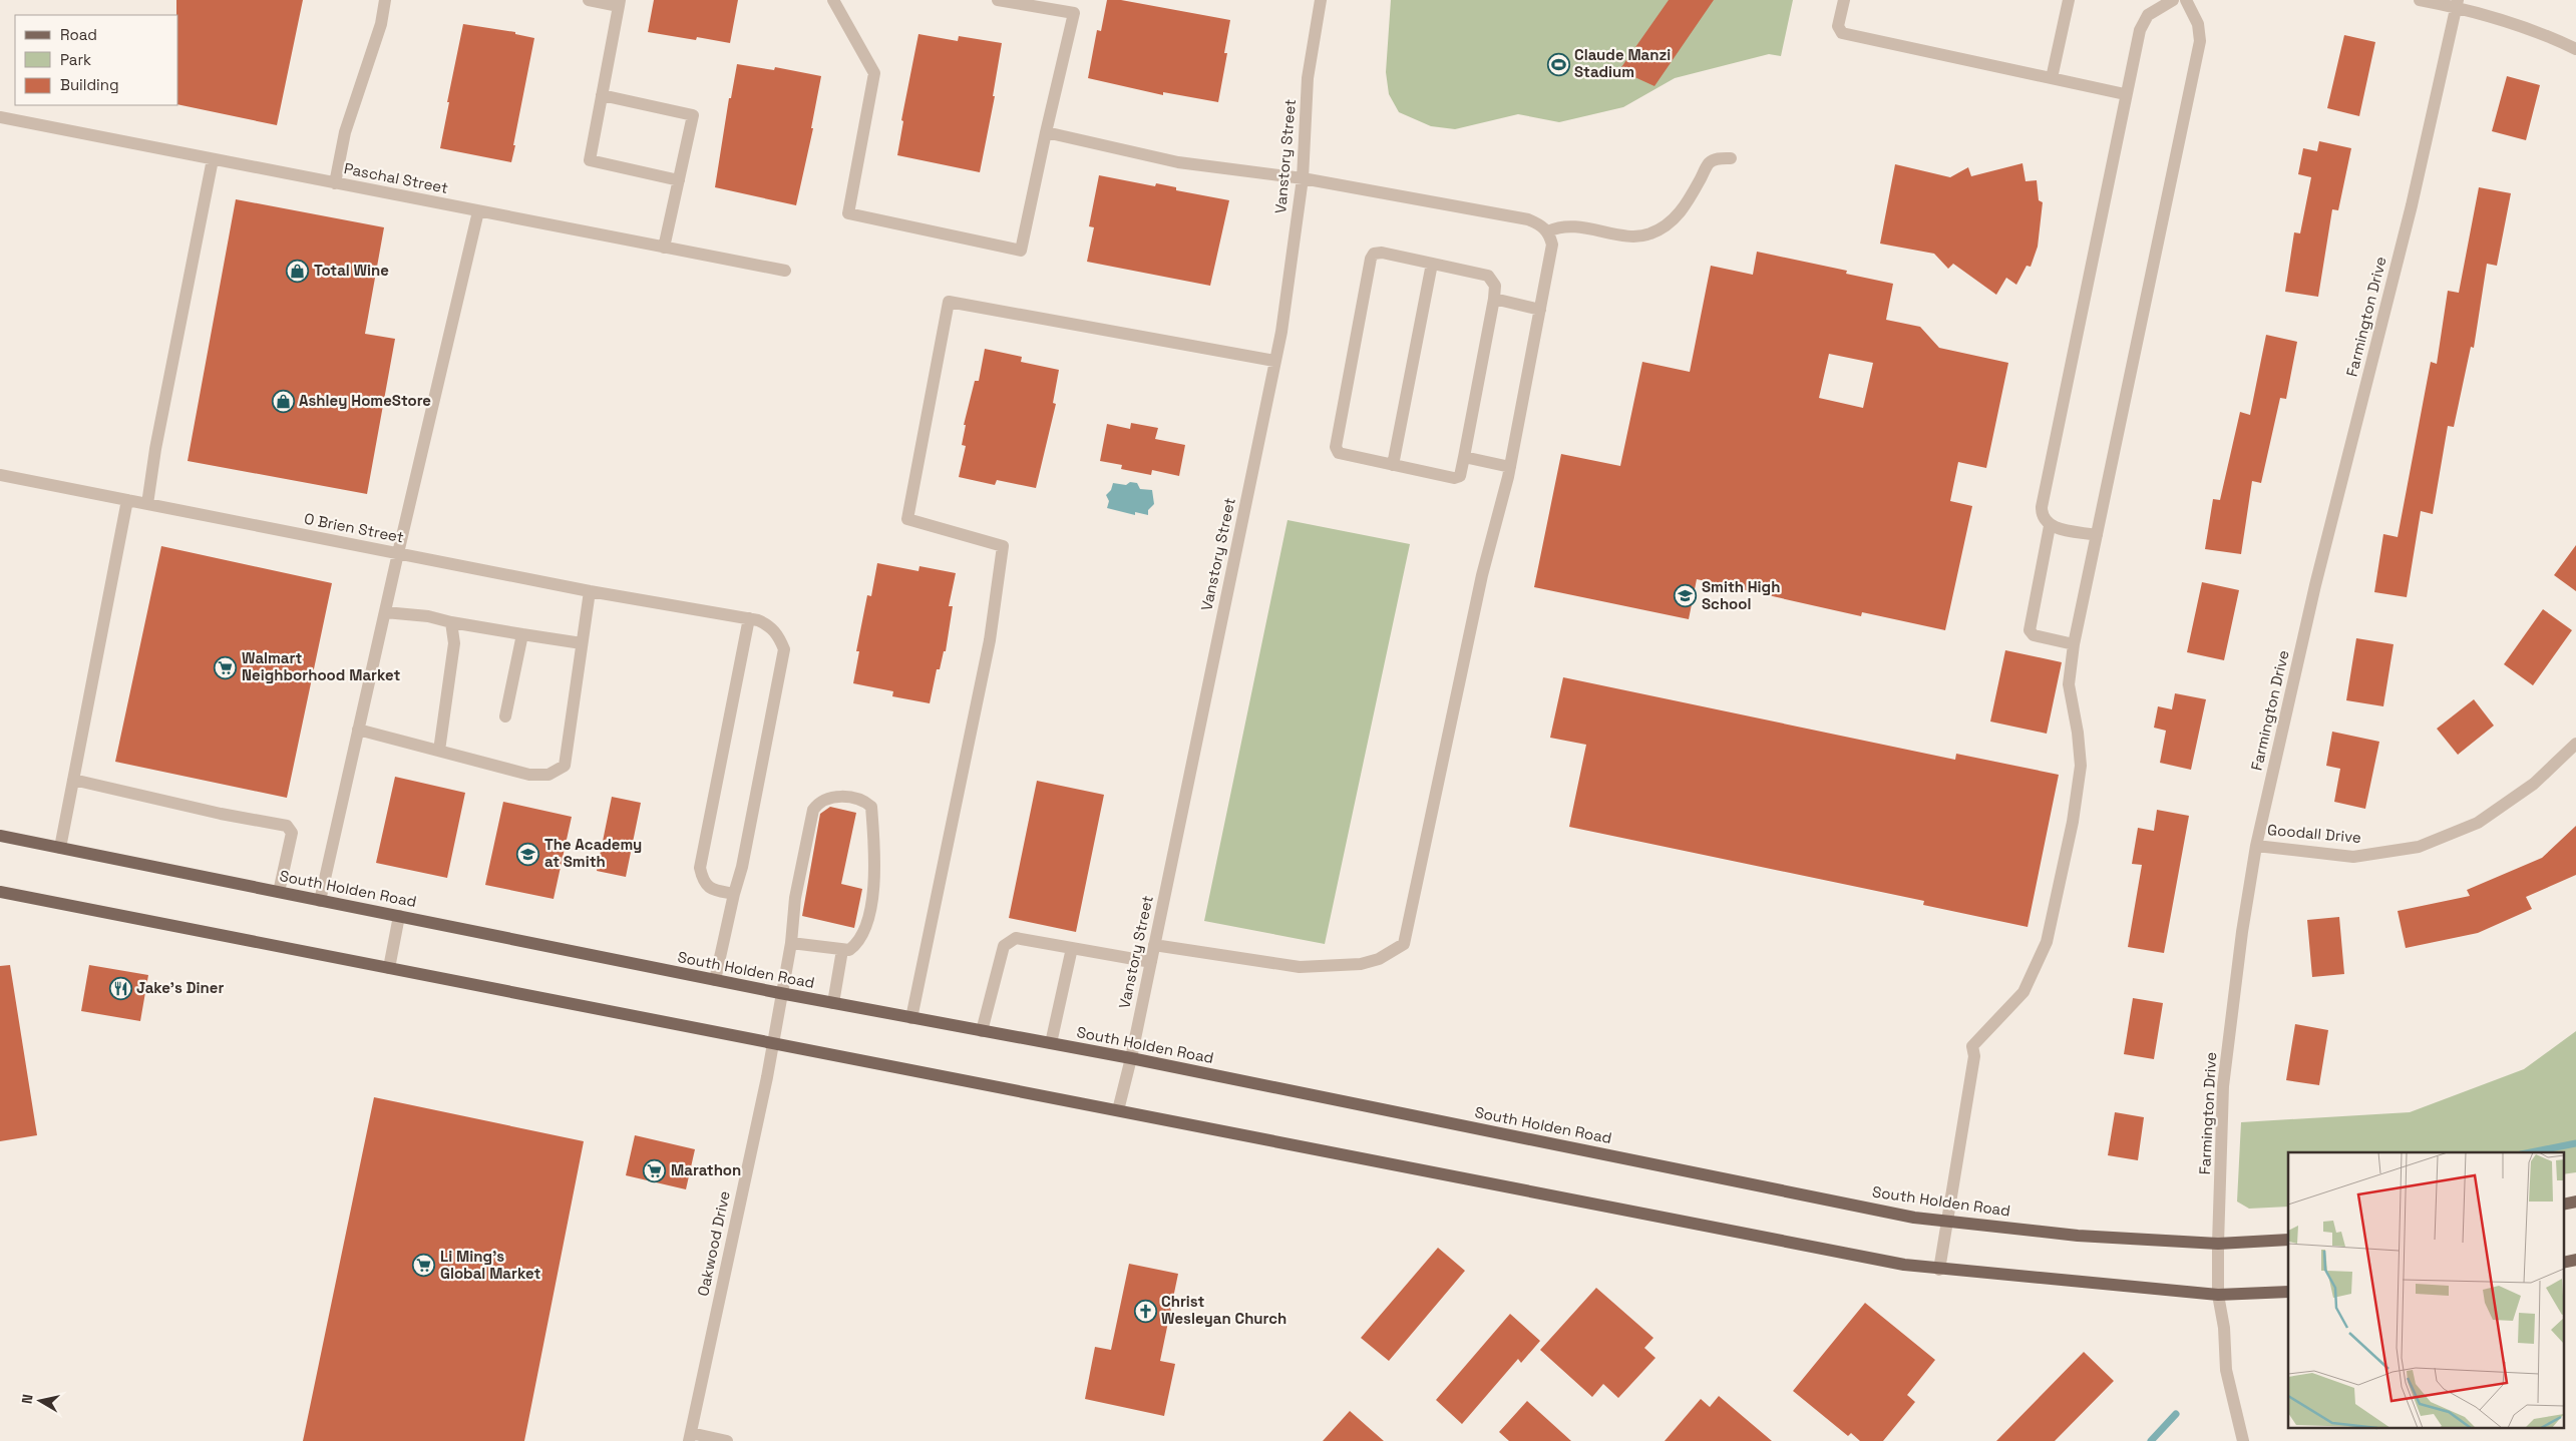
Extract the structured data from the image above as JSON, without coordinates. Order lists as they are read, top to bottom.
{
  "streets": {
    "main road": ["South Holden Road"],
    "street": [
      "Vanstory Street",
      "Paschal Street",
      "Farmington Drive",
      "O Brien Street",
      "Goodall Drive",
      "Oakwood Drive"
    ]
  },
  "crossings": [
    ["Vanstory Street", "South Holden Road"],
    ["Farmington Drive", "Goodall Drive"],
    ["Farmington Drive", "South Holden Road"],
    ["O Brien Street", "South Holden Road"],
    ["South Holden Road", "Oakwood Drive"]
  ],
  "places": {
    "sports": ["Claude Manzi Stadium"],
    "shop": ["Total Wine", "Ashley HomeStore"],
    "school or university": ["Smith High School", "The Academy at Smith"],
    "supermarket": ["Walmart Neighborhood Market", "Marathon", "Li Ming's Global Market"],
    "restaurant": ["Jake's Diner"],
    "church": ["Christ Wesleyan Church"]
  },
  "legend": ["Road", "Park", "Building"],
  "north": "left"
}
